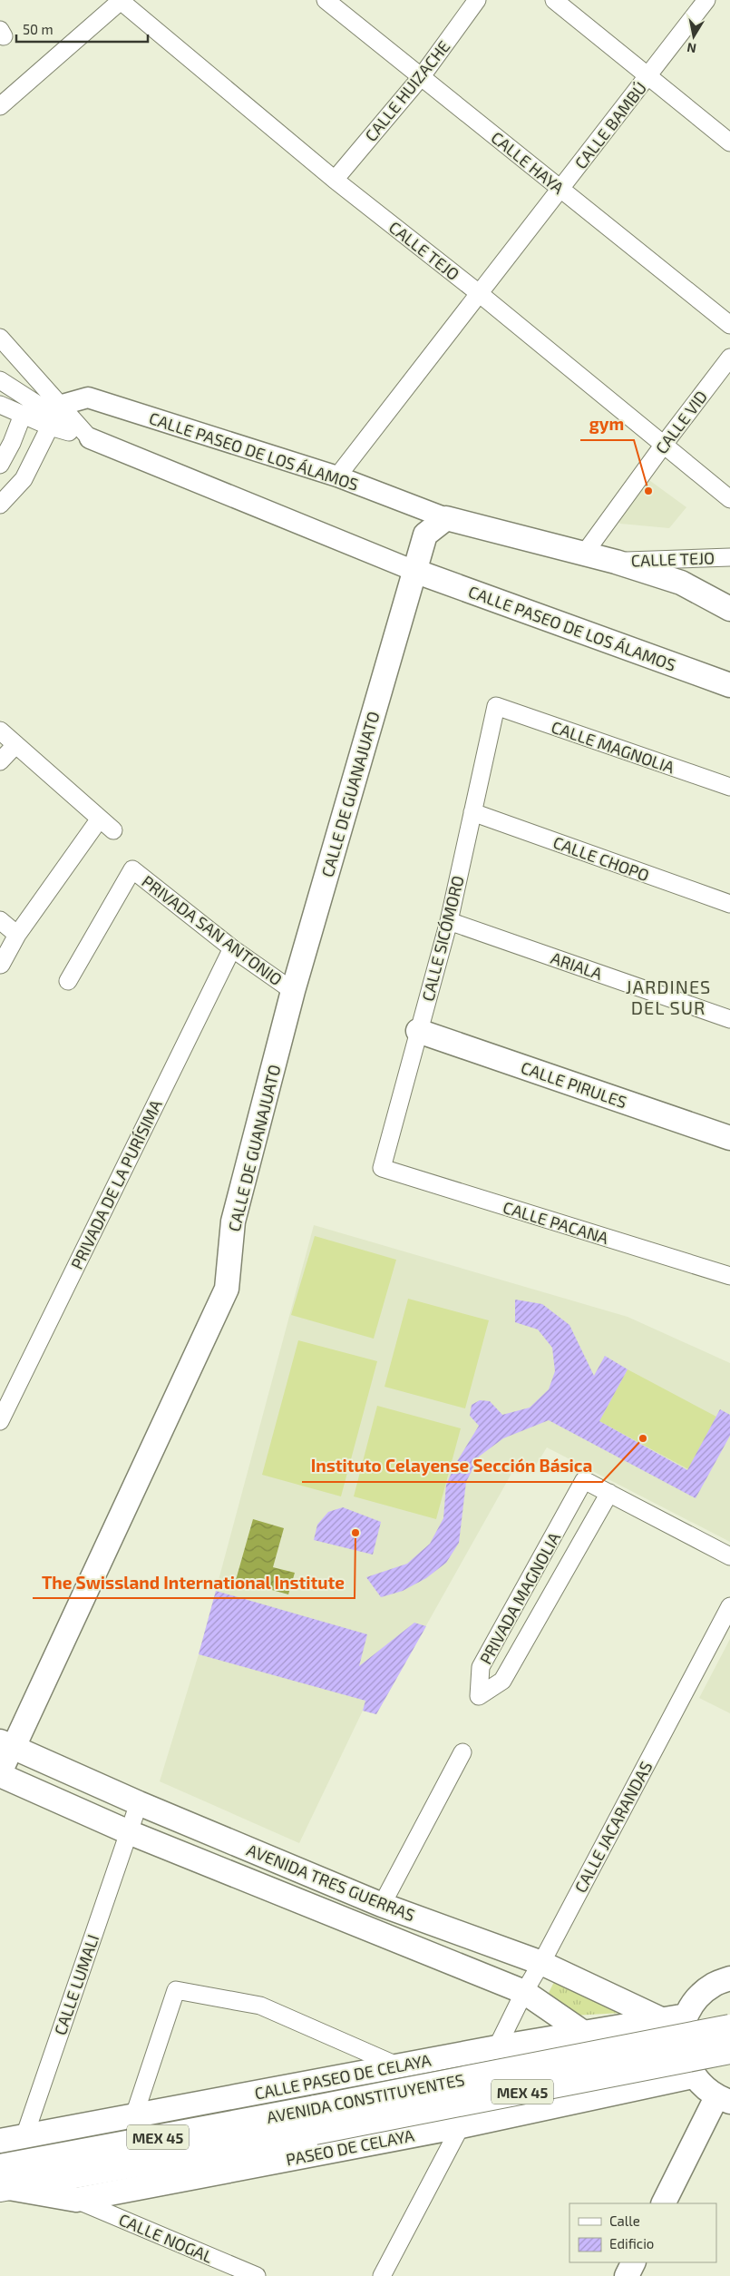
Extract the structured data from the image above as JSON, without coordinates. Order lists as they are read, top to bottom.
{
  "streets": {
    "main road": [
      "CALLE PASEO DE LOS ÁLAMOS",
      "CALLE DE GUANAJUATO",
      "CALLE PIRULES",
      "AVENIDA TRES GUERRAS",
      "CALLE PASEO DE CELAYA",
      "MEX 45",
      "AVENIDA CONSTITUYENTES",
      "PASEO DE CELAYA"
    ],
    "street": [
      "CALLE HUIZACHE",
      "CALLE BAMBÚ",
      "CALLE HAYA",
      "CALLE TEJO",
      "CALLE VID",
      "CALLE MAGNOLIA",
      "CALLE CHOPO",
      "PRIVADA SAN ANTONIO",
      "CALLE SICÓMORO",
      "ARIALA",
      "PRIVADA DE LA PURÍSIMA",
      "CALLE PACANA",
      "PRIVADA MAGNOLIA",
      "CALLE JACARANDAS",
      "CALLE LUMALI",
      "CALLE NOGAL"
    ]
  },
  "crossings": [
    ["CALLE HUIZACHE", "CALLE HAYA"],
    ["CALLE HUIZACHE", "CALLE TEJO"],
    ["CALLE BAMBÚ", "CALLE HAYA"],
    ["CALLE BAMBÚ", "CALLE TEJO"],
    ["CALLE BAMBÚ", "CALLE PASEO DE LOS ÁLAMOS"],
    ["CALLE TEJO", "CALLE VID"],
    ["CALLE TEJO", "CALLE PASEO DE LOS ÁLAMOS"],
    ["CALLE VID", "CALLE PASEO DE LOS ÁLAMOS"],
    ["CALLE PASEO DE LOS ÁLAMOS", "CALLE DE GUANAJUATO"],
    ["CALLE MAGNOLIA", "CALLE SICÓMORO"],
    ["CALLE DE GUANAJUATO", "PRIVADA SAN ANTONIO"],
    ["CALLE DE GUANAJUATO", "AVENIDA TRES GUERRAS"],
    ["CALLE CHOPO", "CALLE SICÓMORO"],
    ["PRIVADA SAN ANTONIO", "PRIVADA DE LA PURÍSIMA"],
    ["CALLE SICÓMORO", "ARIALA"],
    ["CALLE SICÓMORO", "CALLE PIRULES"],
    ["CALLE SICÓMORO", "CALLE PACANA"],
    ["CALLE JACARANDAS", "AVENIDA TRES GUERRAS"],
    ["CALLE JACARANDAS", "CALLE PASEO DE CELAYA"],
    ["AVENIDA TRES GUERRAS", "CALLE LUMALI"],
    ["AVENIDA TRES GUERRAS", "CALLE PASEO DE CELAYA"],
    ["CALLE LUMALI", "CALLE PASEO DE CELAYA"],
    ["AVENIDA CONSTITUYENTES", "PASEO DE CELAYA"],
    ["PASEO DE CELAYA", "CALLE NOGAL"]
  ],
  "districts": ["JARDINES DEL SUR"],
  "places": ["gym", "Instituto Celayense Sección Básica", "The Swissland International Institute"],
  "legend": ["Calle", "Edificio"],
  "scale_bar": "50 m",
  "north": "bottom"
}
